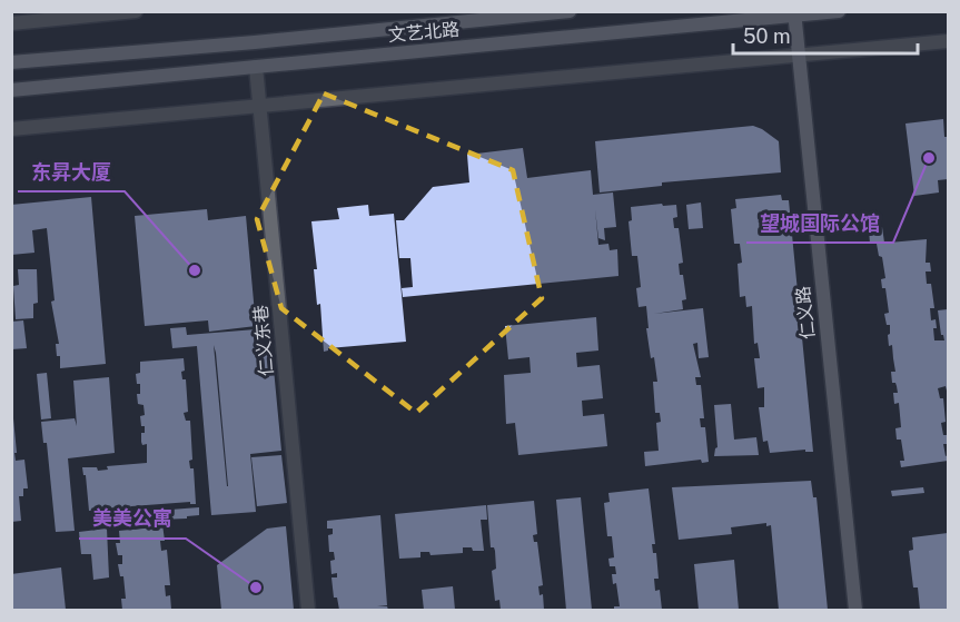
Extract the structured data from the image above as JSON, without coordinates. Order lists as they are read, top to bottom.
{
  "streets": {
    "main road": ["文艺北路", "仁义路"],
    "street": ["仁义东巷"]
  },
  "crossings": [
    ["文艺北路", "仁义路"],
    ["文艺北路", "仁义东巷"]
  ],
  "places": ["望城国际公馆", "东昇大厦", "美美公寓"],
  "scale_bar": "50 m"
}
